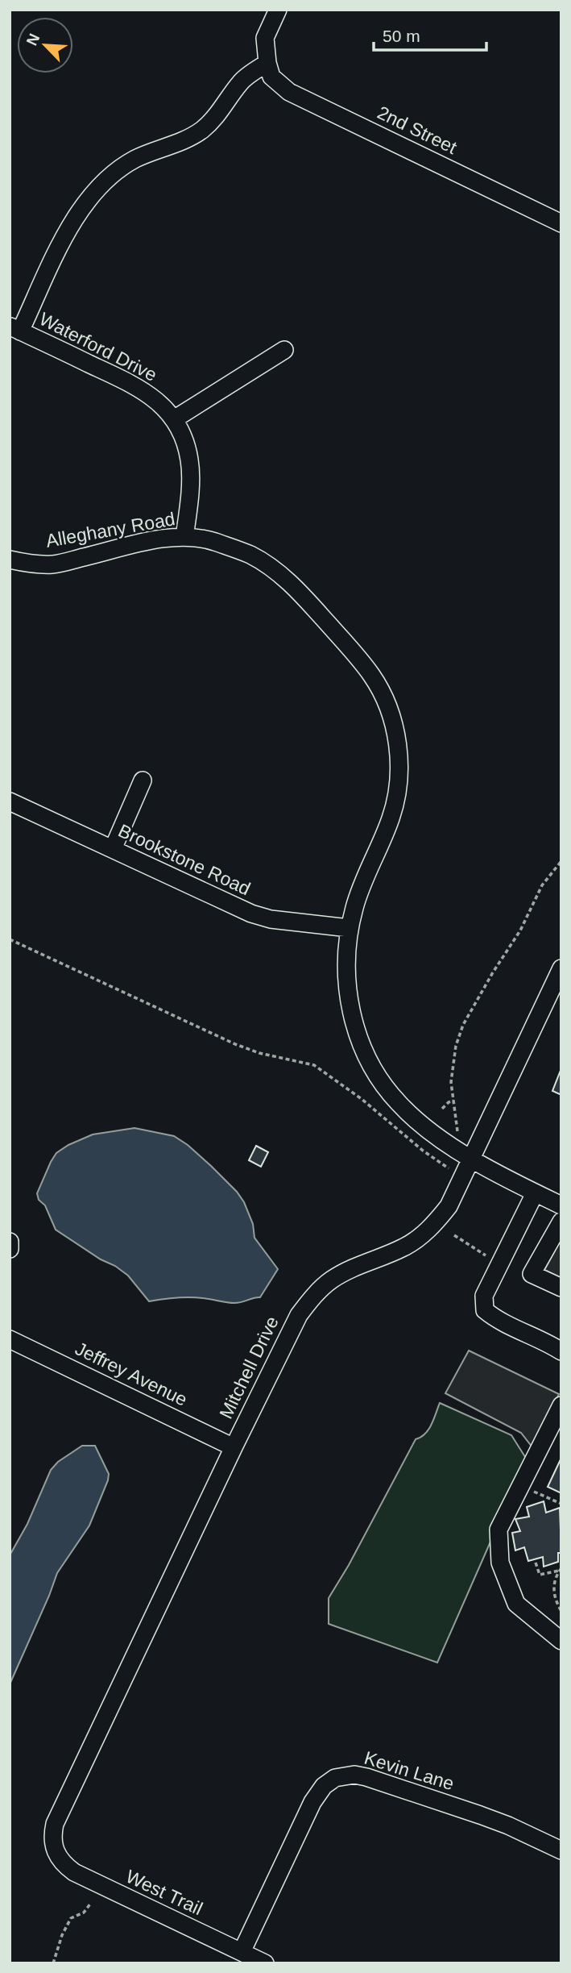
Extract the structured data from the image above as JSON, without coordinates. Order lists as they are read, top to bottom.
{
  "streets": {
    "street": [
      "2nd Street",
      "Waterford Drive",
      "Alleghany Road",
      "Brookstone Road",
      "Mitchell Drive",
      "Jeffrey Avenue",
      "Kevin Lane",
      "West Trail"
    ]
  },
  "crossings": [
    ["Waterford Drive", "Alleghany Road"],
    ["Alleghany Road", "Brookstone Road"],
    ["Alleghany Road", "Mitchell Drive"],
    ["Mitchell Drive", "Jeffrey Avenue"],
    ["Mitchell Drive", "West Trail"],
    ["Kevin Lane", "West Trail"]
  ],
  "scale_bar": "50 m",
  "north": "top left"
}
